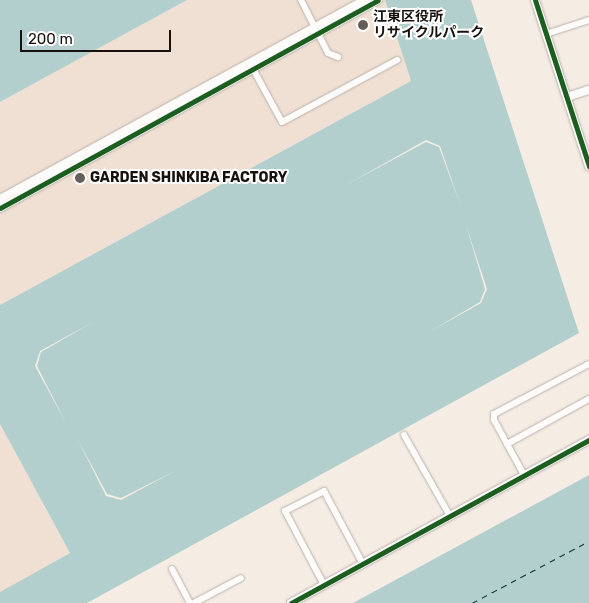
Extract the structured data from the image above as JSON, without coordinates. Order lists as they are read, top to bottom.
{
  "places": ["江東区役所 リサイクルパーク", "GARDEN SHINKIBA FACTORY"],
  "scale_bar": "200 m"
}
